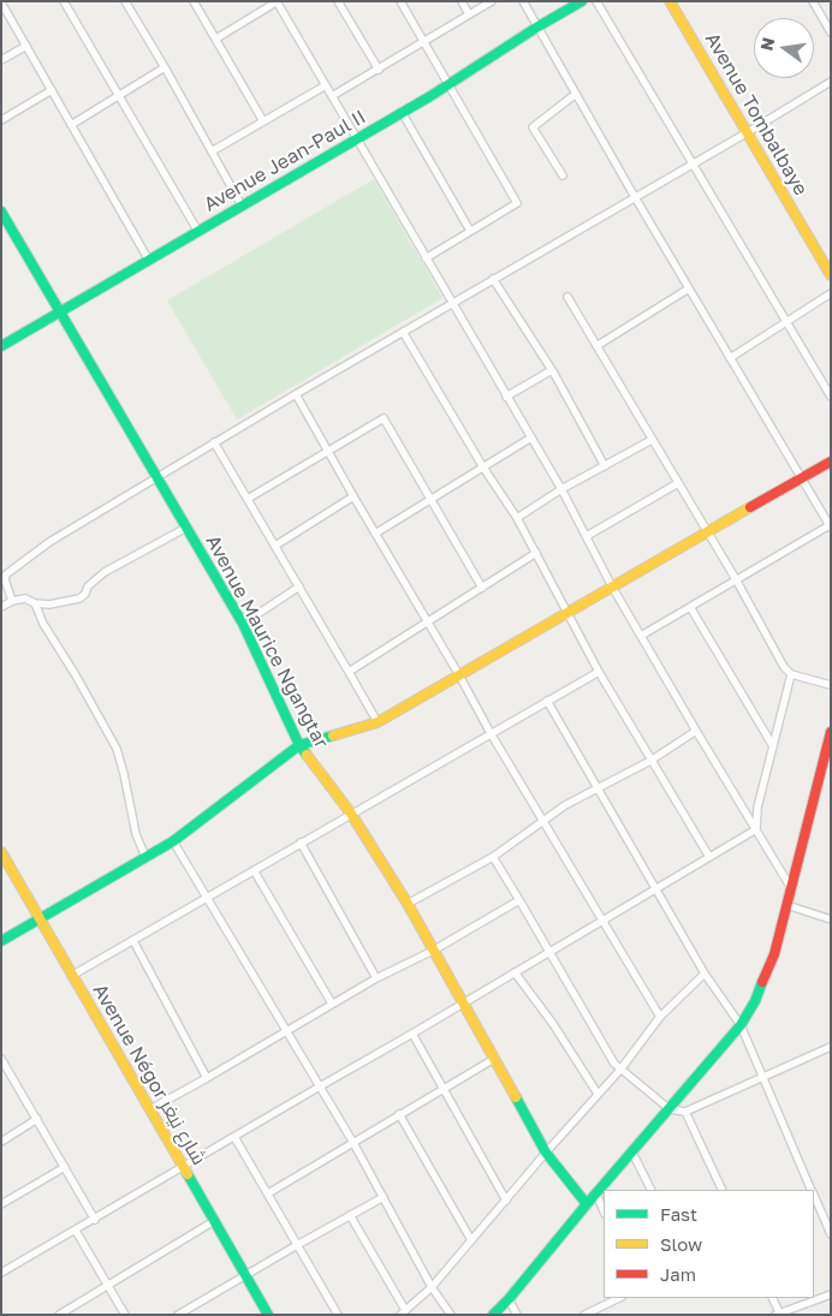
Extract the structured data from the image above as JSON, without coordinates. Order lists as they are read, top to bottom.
{
  "streets": {
    "street": [
      "Avenue Tombalbaye",
      "Avenue Jean-Paul II",
      "Avenue Maurice Ngangtar",
      "Avenue Négor شارع نيغر"
    ]
  },
  "crossings": [
    ["Avenue Jean-Paul II", "Avenue Maurice Ngangtar"]
  ],
  "legend": ["Fast", "Slow", "Jam"],
  "north": "left"
}
